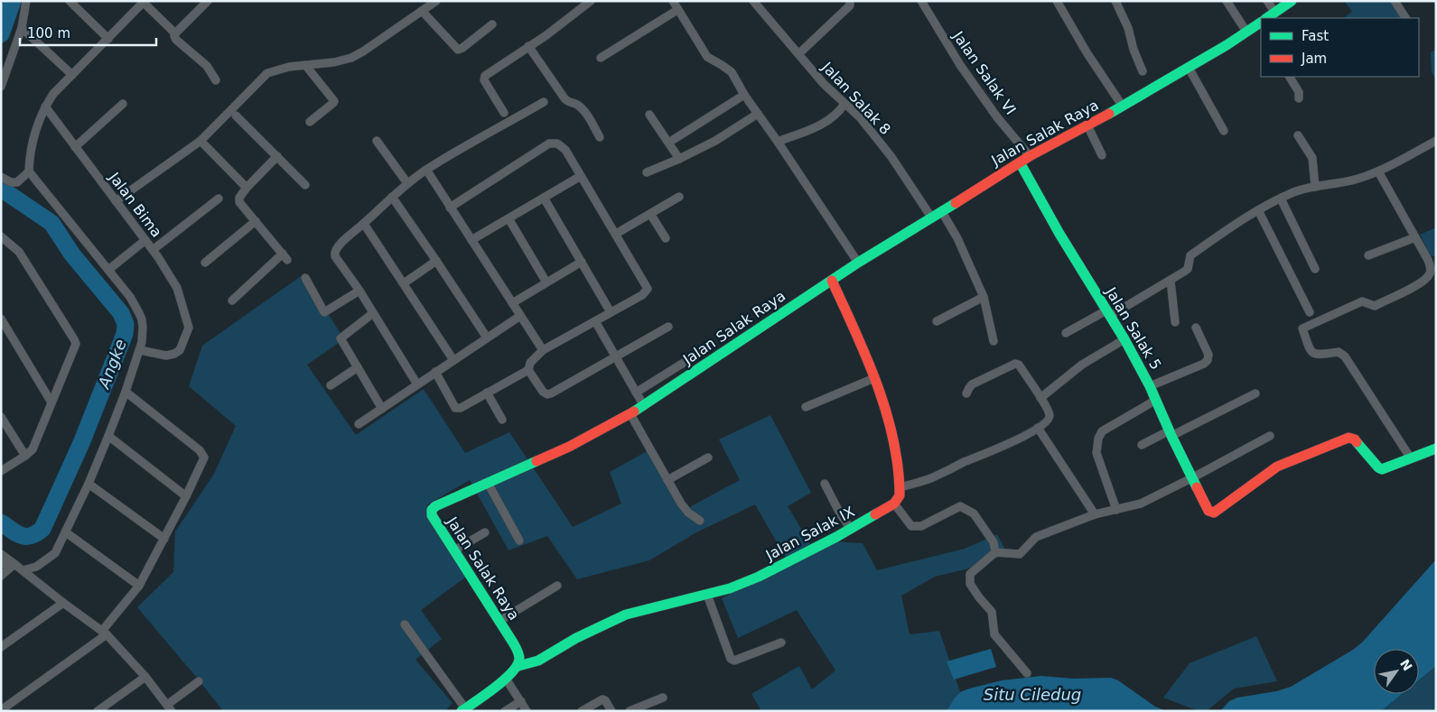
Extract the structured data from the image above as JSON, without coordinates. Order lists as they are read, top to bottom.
{
  "streets": {
    "street": [
      "Jalan Salak VI",
      "Jalan Salak 8",
      "Jalan Salak Raya",
      "Jalan Bima",
      "Jalan Salak 5",
      "Jalan Salak IX"
    ]
  },
  "crossings": [
    ["Jalan Salak VI", "Jalan Salak Raya"],
    ["Jalan Salak 8", "Jalan Salak Raya"],
    ["Jalan Salak Raya", "Jalan Salak 5"],
    ["Jalan Salak Raya", "Jalan Salak IX"]
  ],
  "water": ["Angke", "Situ Ciledug"],
  "legend": ["Fast", "Jam"],
  "scale_bar": "100 m",
  "north": "top right"
}
